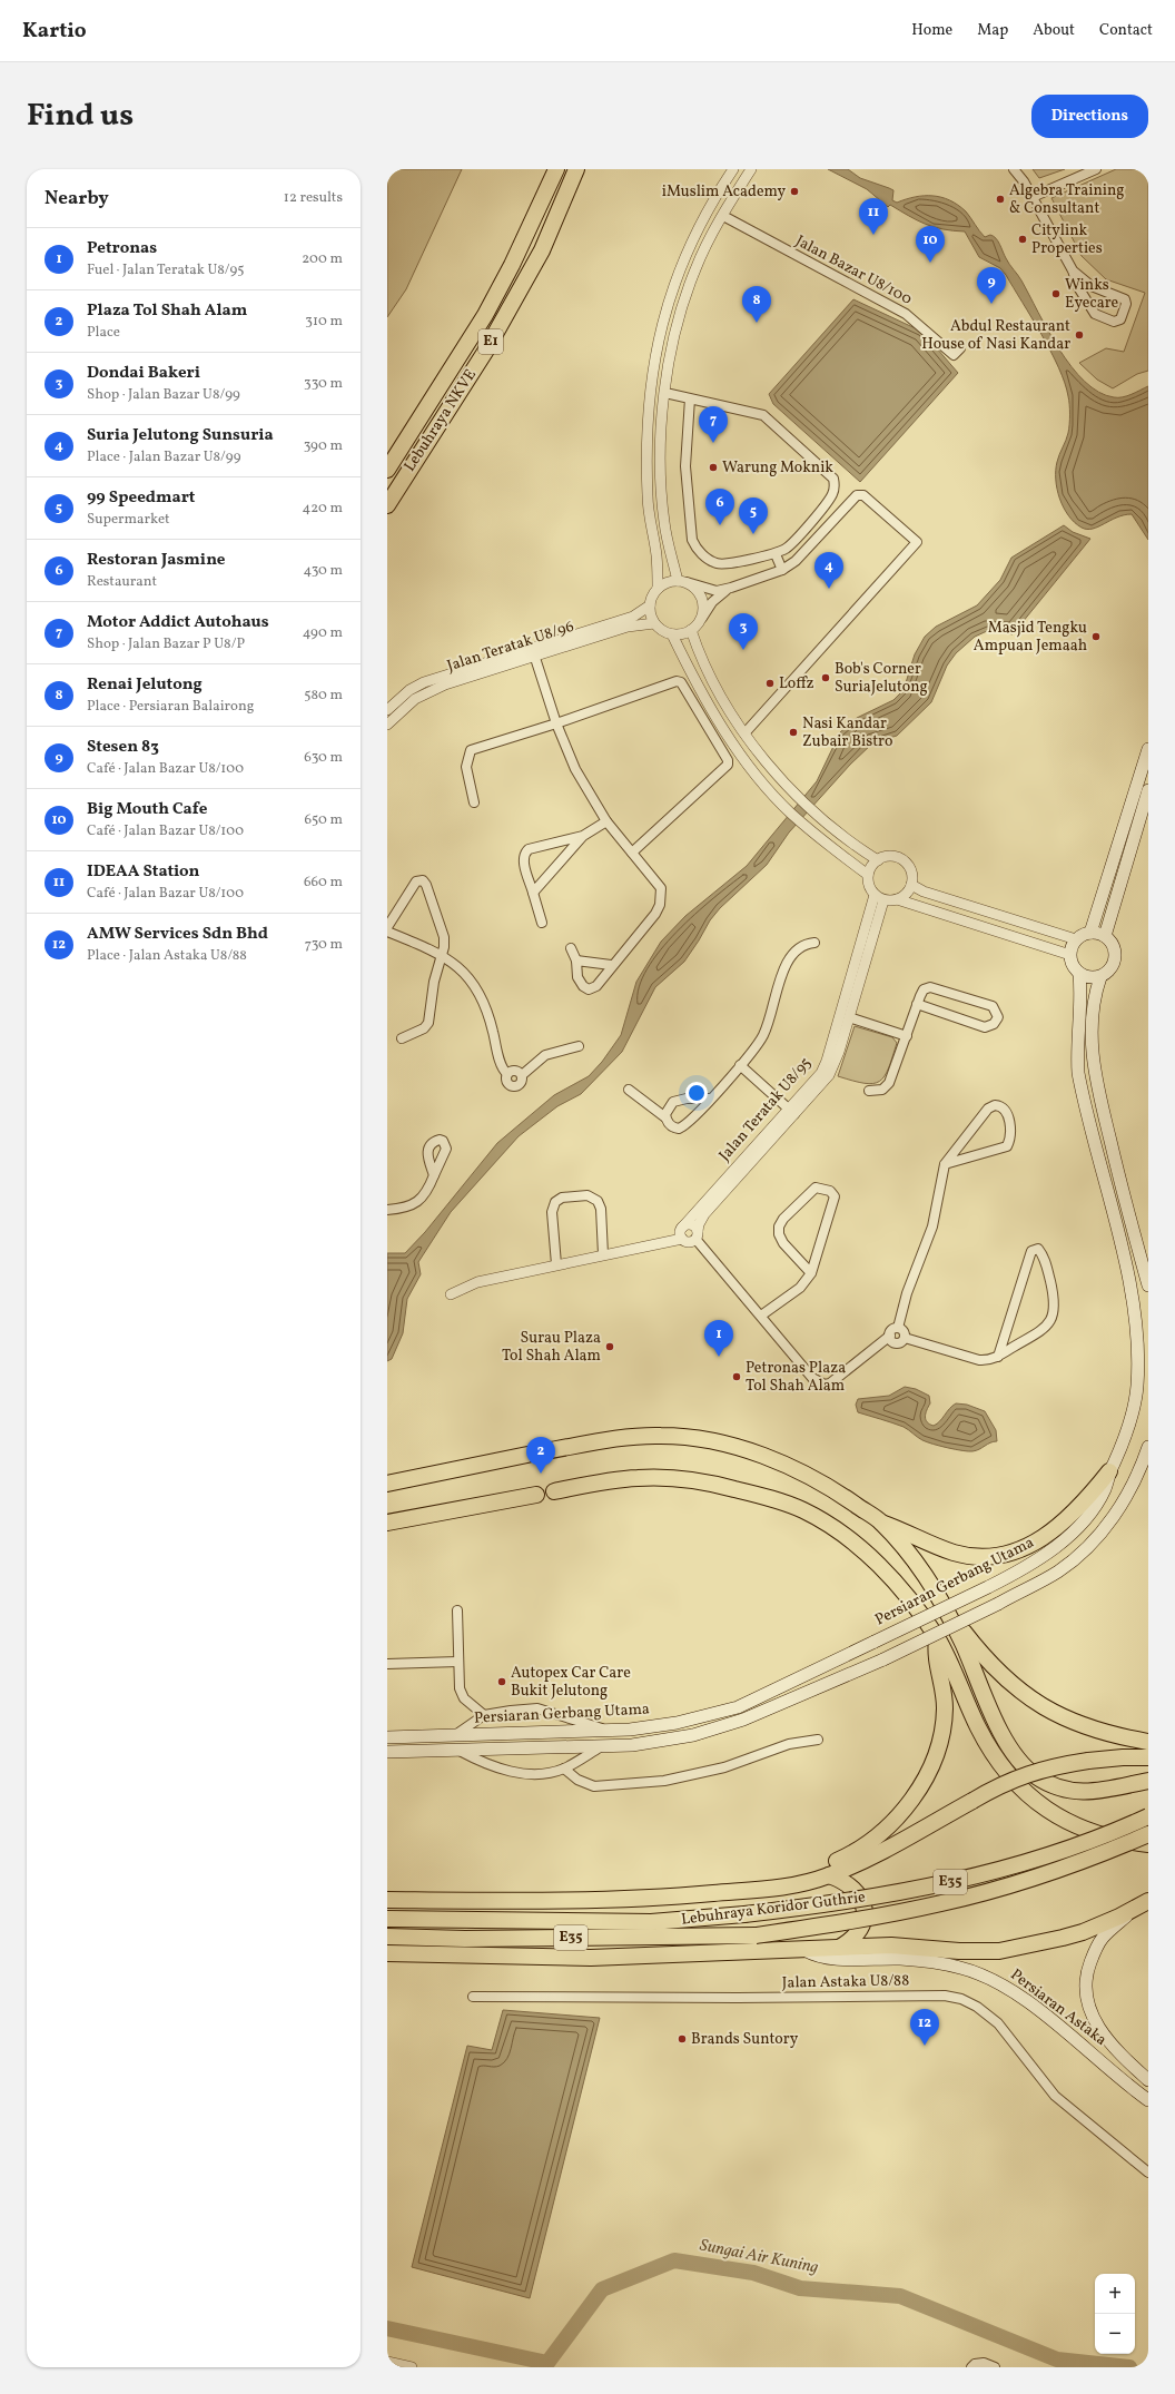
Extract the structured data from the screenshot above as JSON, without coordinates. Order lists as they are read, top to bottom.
{
  "streets": {
    "highway": [
      "E1",
      "Lebuhraya NKVE",
      "E35",
      "Lebuhraya Koridor Guthrie"
    ],
    "main road": ["Persiaran Gerbang Utama", "Persiaran Astaka"],
    "street": [
      "Jalan Bazar U8/100",
      "Jalan Teratak U8/96",
      "Jalan Teratak U8/95",
      "Jalan Astaka U8/88"
    ]
  },
  "water": ["Sungai Air Kuning"],
  "places": [
    "iMuslim Academy",
    "Algebra Training & Consultant",
    "Citylink Properties",
    "Winks Eyecare",
    "Abdul Restaurant House of Nasi Kandar",
    "Warung Moknik",
    "Masjid Tengku Ampuan Jemaah",
    "Bob's Corner SuriaJelutong",
    "Loffz",
    "Nasi Kandar Zubair Bistro",
    "Surau Plaza Tol Shah Alam",
    "Petronas Plaza Tol Shah Alam",
    "Autopex Car Care Bukit Jelutong",
    "Brands Suntory"
  ],
  "page": {
    "header": "Kartio",
    "nav": [
      "Home",
      "Map",
      "About",
      "Contact"
    ],
    "title": "Find us",
    "buttons": "Directions",
    "heading": ["Nearby", "12 results"],
    "pins": [
      "11",
      "10",
      "9",
      "8",
      "7",
      "6",
      "5",
      "4",
      "3",
      "1",
      "2",
      "12"
    ],
    "list": [
      {
        "mark": "1",
        "name": "Petronas",
        "note": "Fuel · Jalan Teratak U8/95",
        "value": "200 m"
      },
      {
        "mark": "2",
        "name": "Plaza Tol Shah Alam",
        "note": "Place",
        "value": "310 m"
      },
      {
        "mark": "3",
        "name": "Dondai Bakeri",
        "note": "Shop · Jalan Bazar U8/99",
        "value": "330 m"
      },
      {
        "mark": "4",
        "name": "Suria Jelutong Sunsuria",
        "note": "Place · Jalan Bazar U8/99",
        "value": "390 m"
      },
      {
        "mark": "5",
        "name": "99 Speedmart",
        "note": "Supermarket",
        "value": "420 m"
      },
      {
        "mark": "6",
        "name": "Restoran Jasmine",
        "note": "Restaurant",
        "value": "430 m"
      },
      {
        "mark": "7",
        "name": "Motor Addict Autohaus",
        "note": "Shop · Jalan Bazar P U8/P",
        "value": "490 m"
      },
      {
        "mark": "8",
        "name": "Renai Jelutong",
        "note": "Place · Persiaran Balairong",
        "value": "580 m"
      },
      {
        "mark": "9",
        "name": "Stesen 83",
        "note": "Café · Jalan Bazar U8/100",
        "value": "630 m"
      },
      {
        "mark": "10",
        "name": "Big Mouth Cafe",
        "note": "Café · Jalan Bazar U8/100",
        "value": "650 m"
      },
      {
        "mark": "11",
        "name": "IDEAA Station",
        "note": "Café · Jalan Bazar U8/100",
        "value": "660 m"
      },
      {
        "mark": "12",
        "name": "AMW Services Sdn Bhd",
        "note": "Place · Jalan Astaka U8/88",
        "value": "730 m"
      }
    ],
    "map_buttons": ["+", "−"]
  }
}
